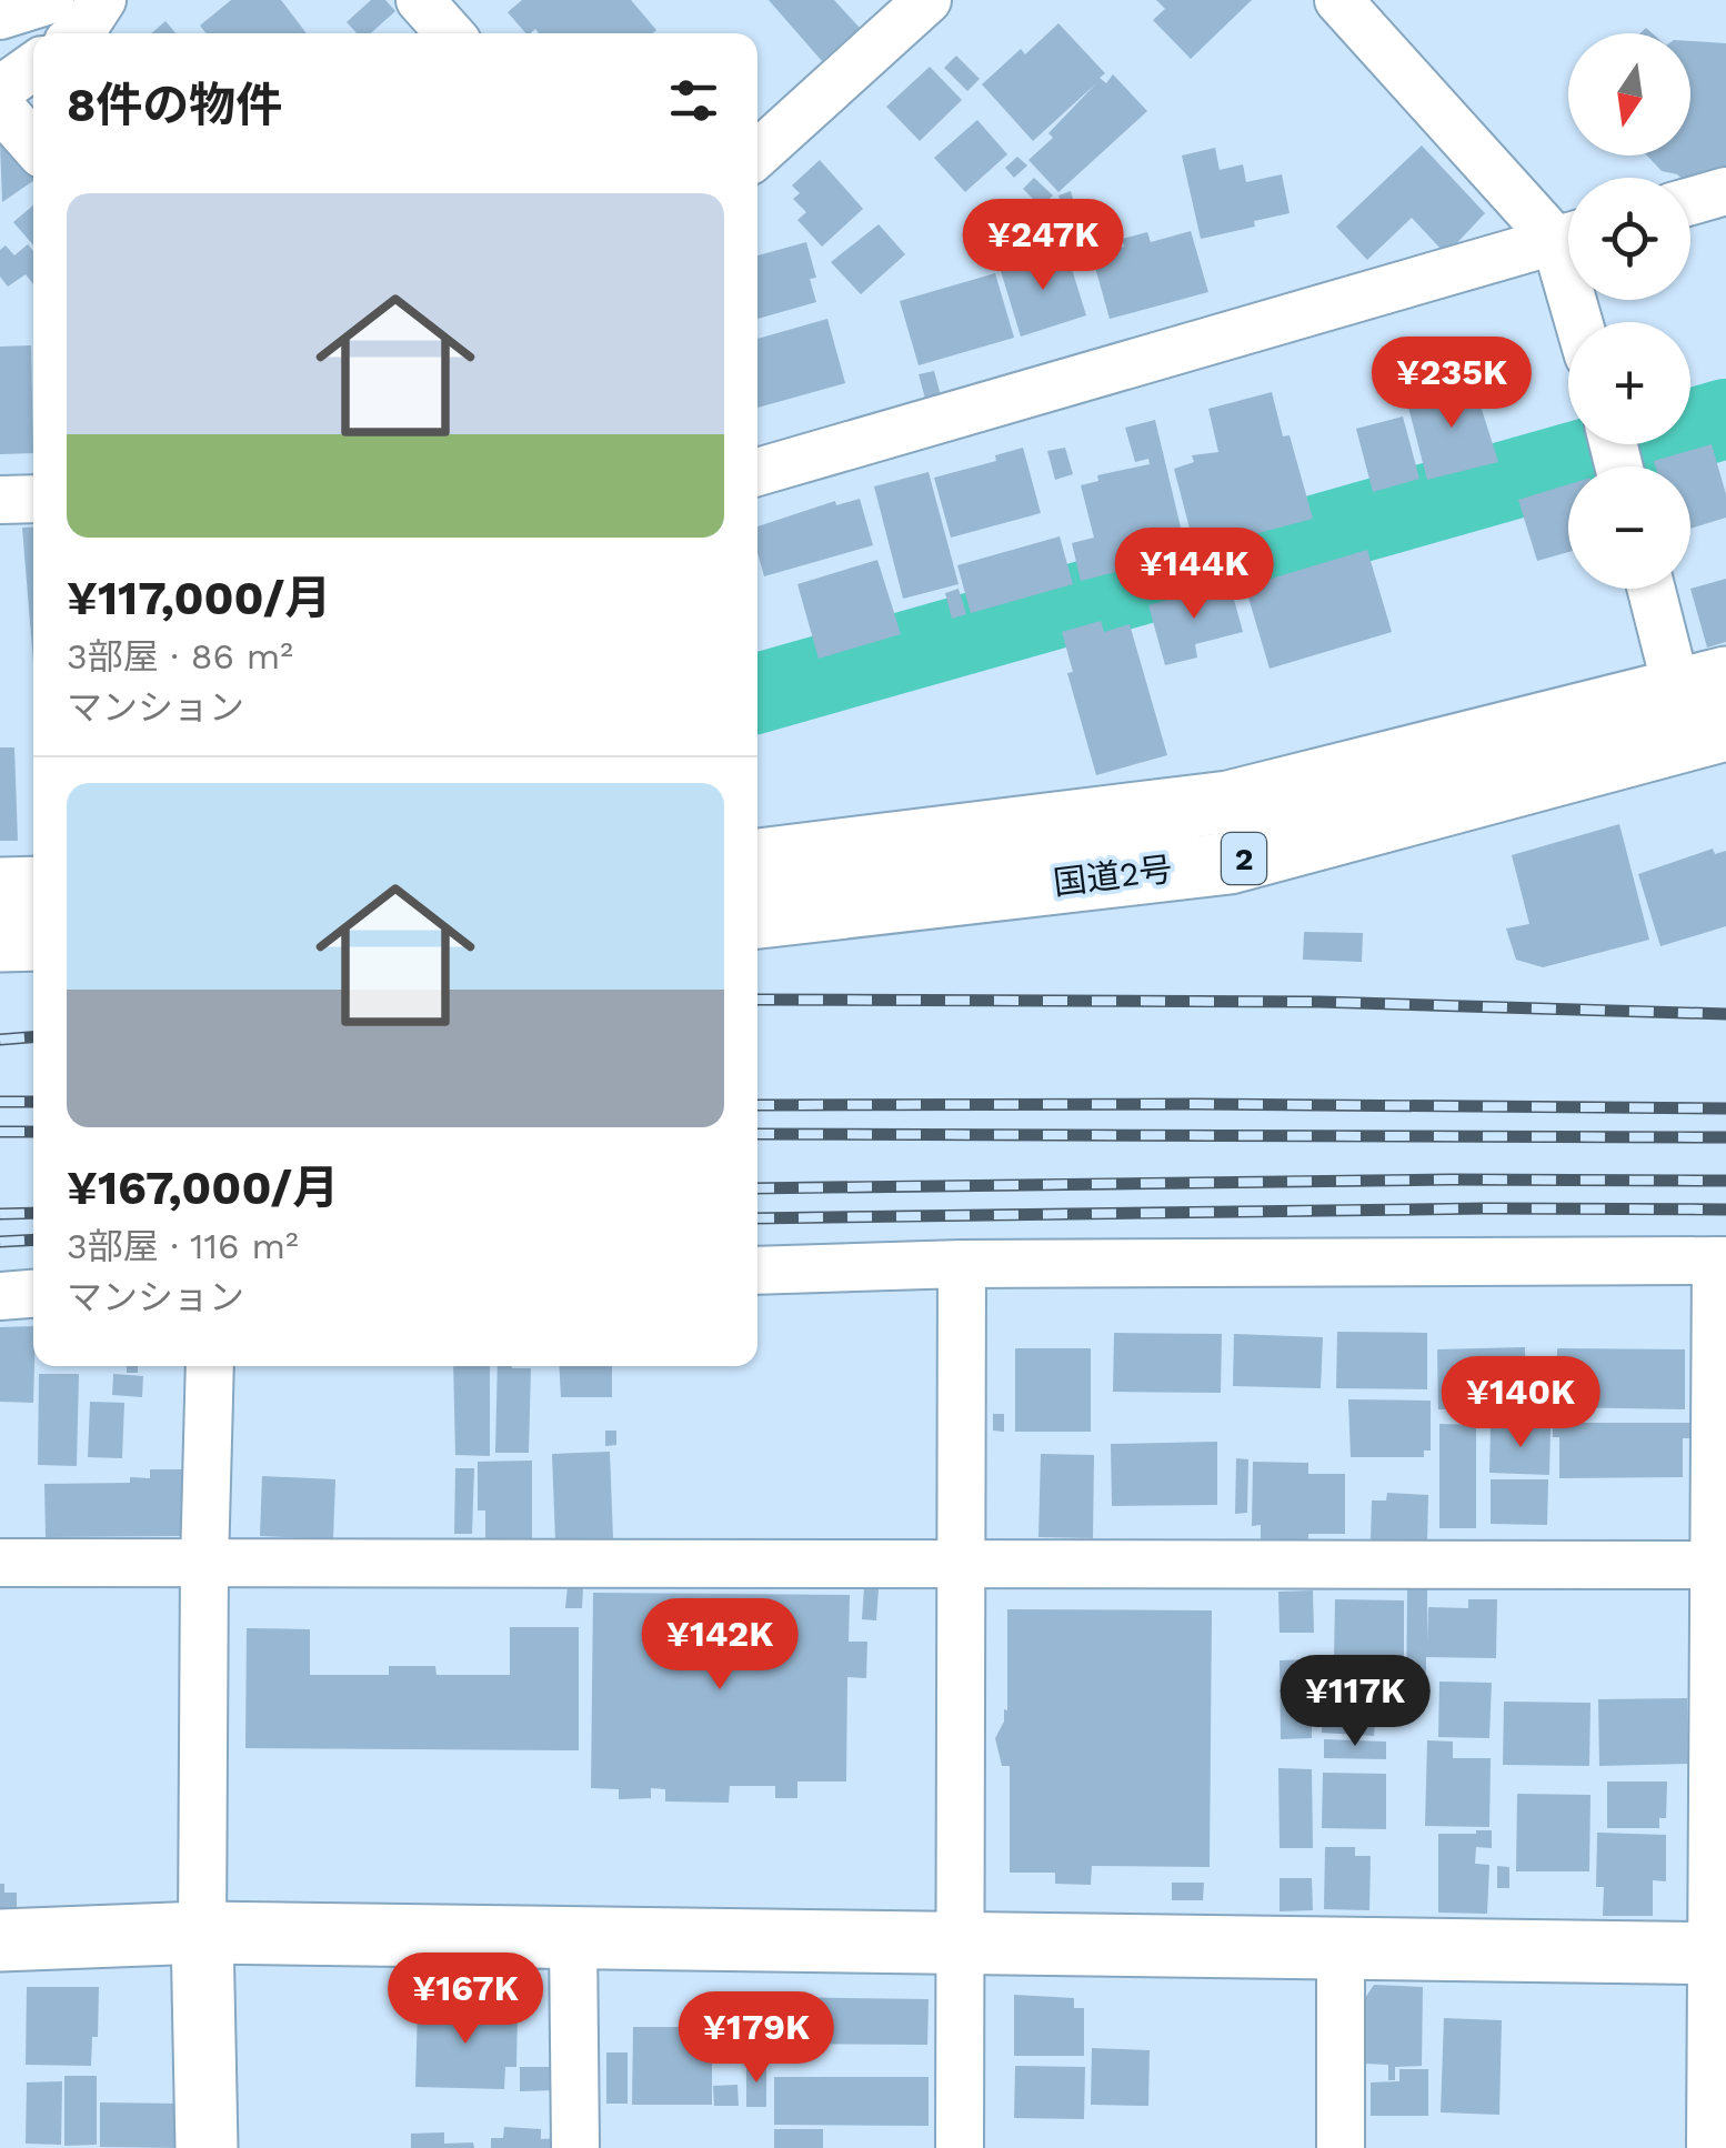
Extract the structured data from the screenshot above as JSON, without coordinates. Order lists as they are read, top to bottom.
{
  "streets": {
    "main road": ["2", "国道2号"]
  },
  "north": "bottom",
  "page": {
    "map_buttons": ["+", "−"],
    "heading": "8件の物件",
    "list": [
      {
        "name": "¥117,000/月",
        "note": "3部屋 · 86 m² · マンション"
      },
      {
        "name": "¥167,000/月",
        "note": "3部屋 · 116 m² · マンション"
      }
    ],
    "price": [
      "¥247K",
      "¥235K",
      "¥144K",
      "¥140K",
      "¥142K",
      "¥117K",
      "¥167K",
      "¥179K"
    ]
  }
}
